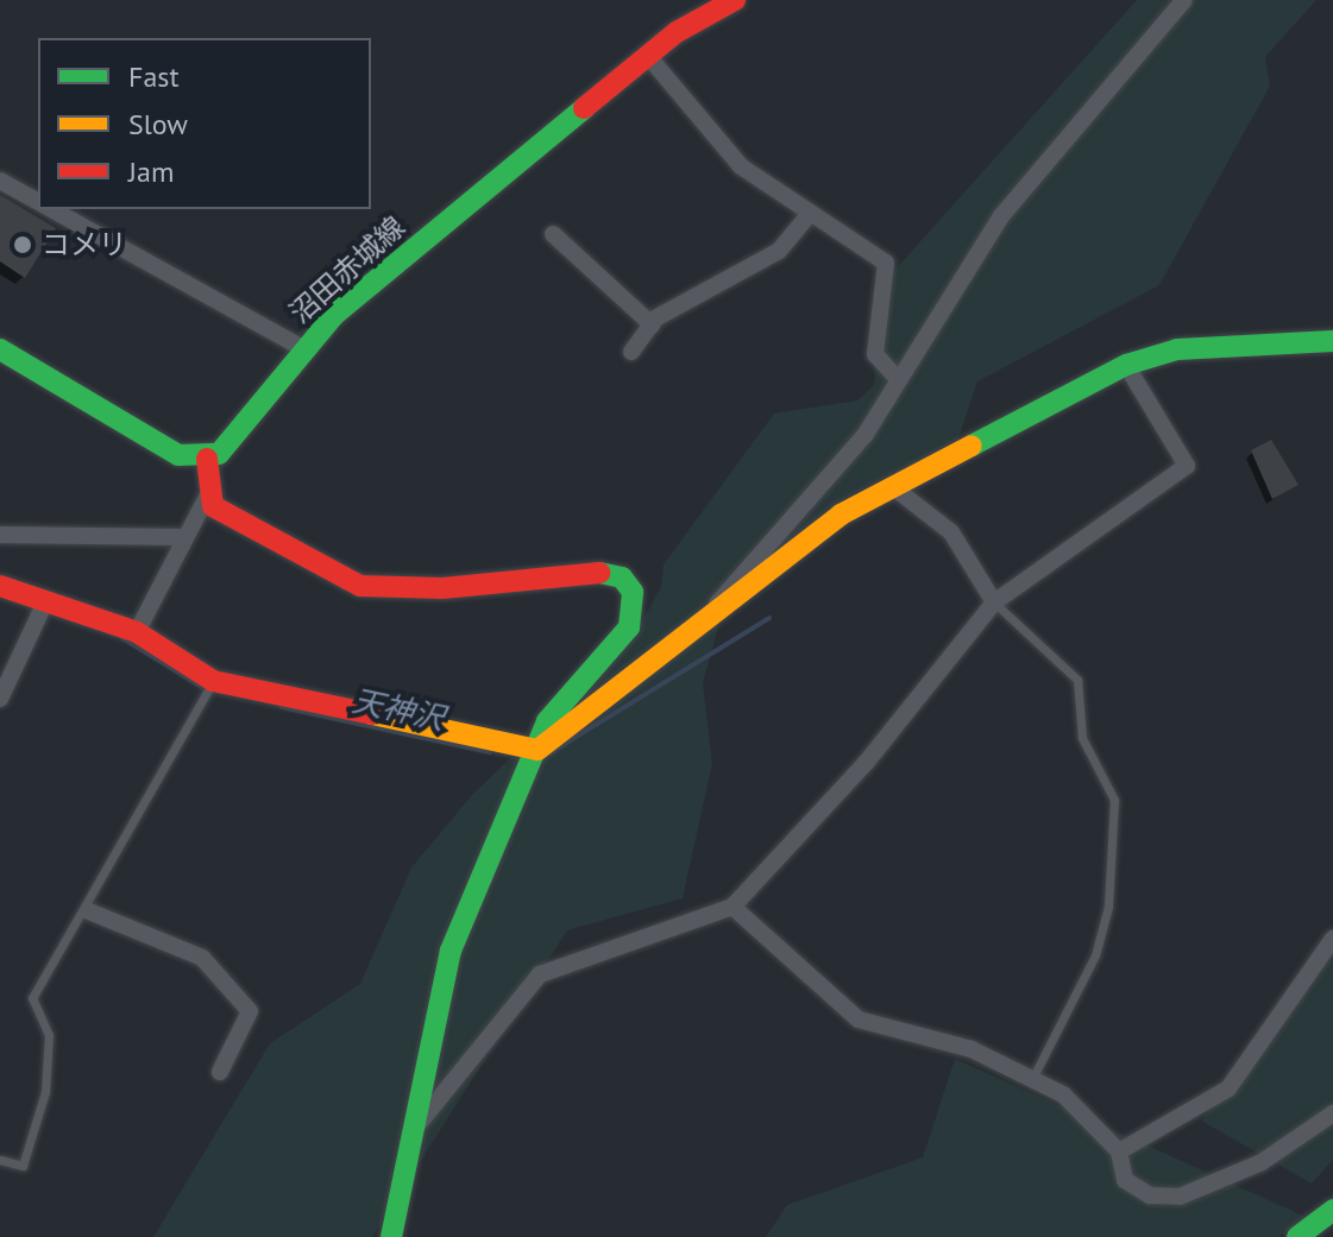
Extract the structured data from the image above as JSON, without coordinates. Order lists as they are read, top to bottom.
{
  "streets": {
    "main road": ["沼田赤城線"]
  },
  "water": ["天神沢"],
  "places": ["コメリ"],
  "legend": ["Fast", "Slow", "Jam"]
}
